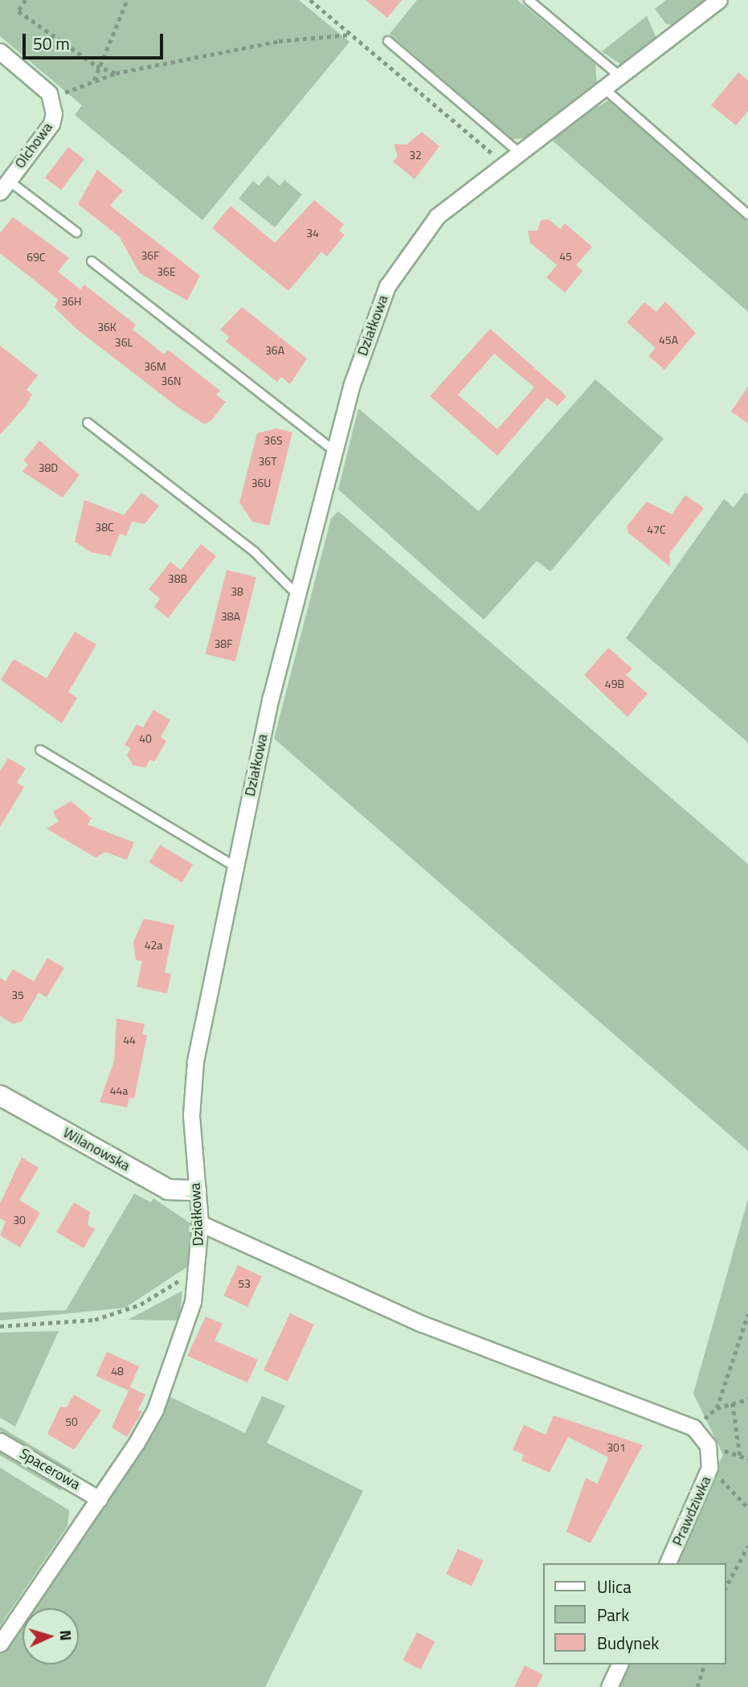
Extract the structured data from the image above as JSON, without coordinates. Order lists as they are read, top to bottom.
{
  "streets": {
    "street": [
      "Olchowa",
      "Działkowa",
      "Wilanowska",
      "Spacerowa",
      "Prawdziwka"
    ]
  },
  "crossings": [
    ["Działkowa", "Wilanowska"],
    ["Działkowa", "Spacerowa"]
  ],
  "house_numbers": [
    "32",
    "34",
    "36F",
    "45",
    "69C",
    "36E",
    "36H",
    "36K",
    "45A",
    "36L",
    "36A",
    "36M",
    "36N",
    "36S",
    "36T",
    "38D",
    "36U",
    "38C",
    "47C",
    "38B",
    "38",
    "38A",
    "38F",
    "49B",
    "40",
    "42a",
    "35",
    "44",
    "44a",
    "30",
    "53",
    "48",
    "50",
    "301"
  ],
  "legend": ["Ulica", "Park", "Budynek"],
  "scale_bar": "50 m",
  "north": "right"
}
